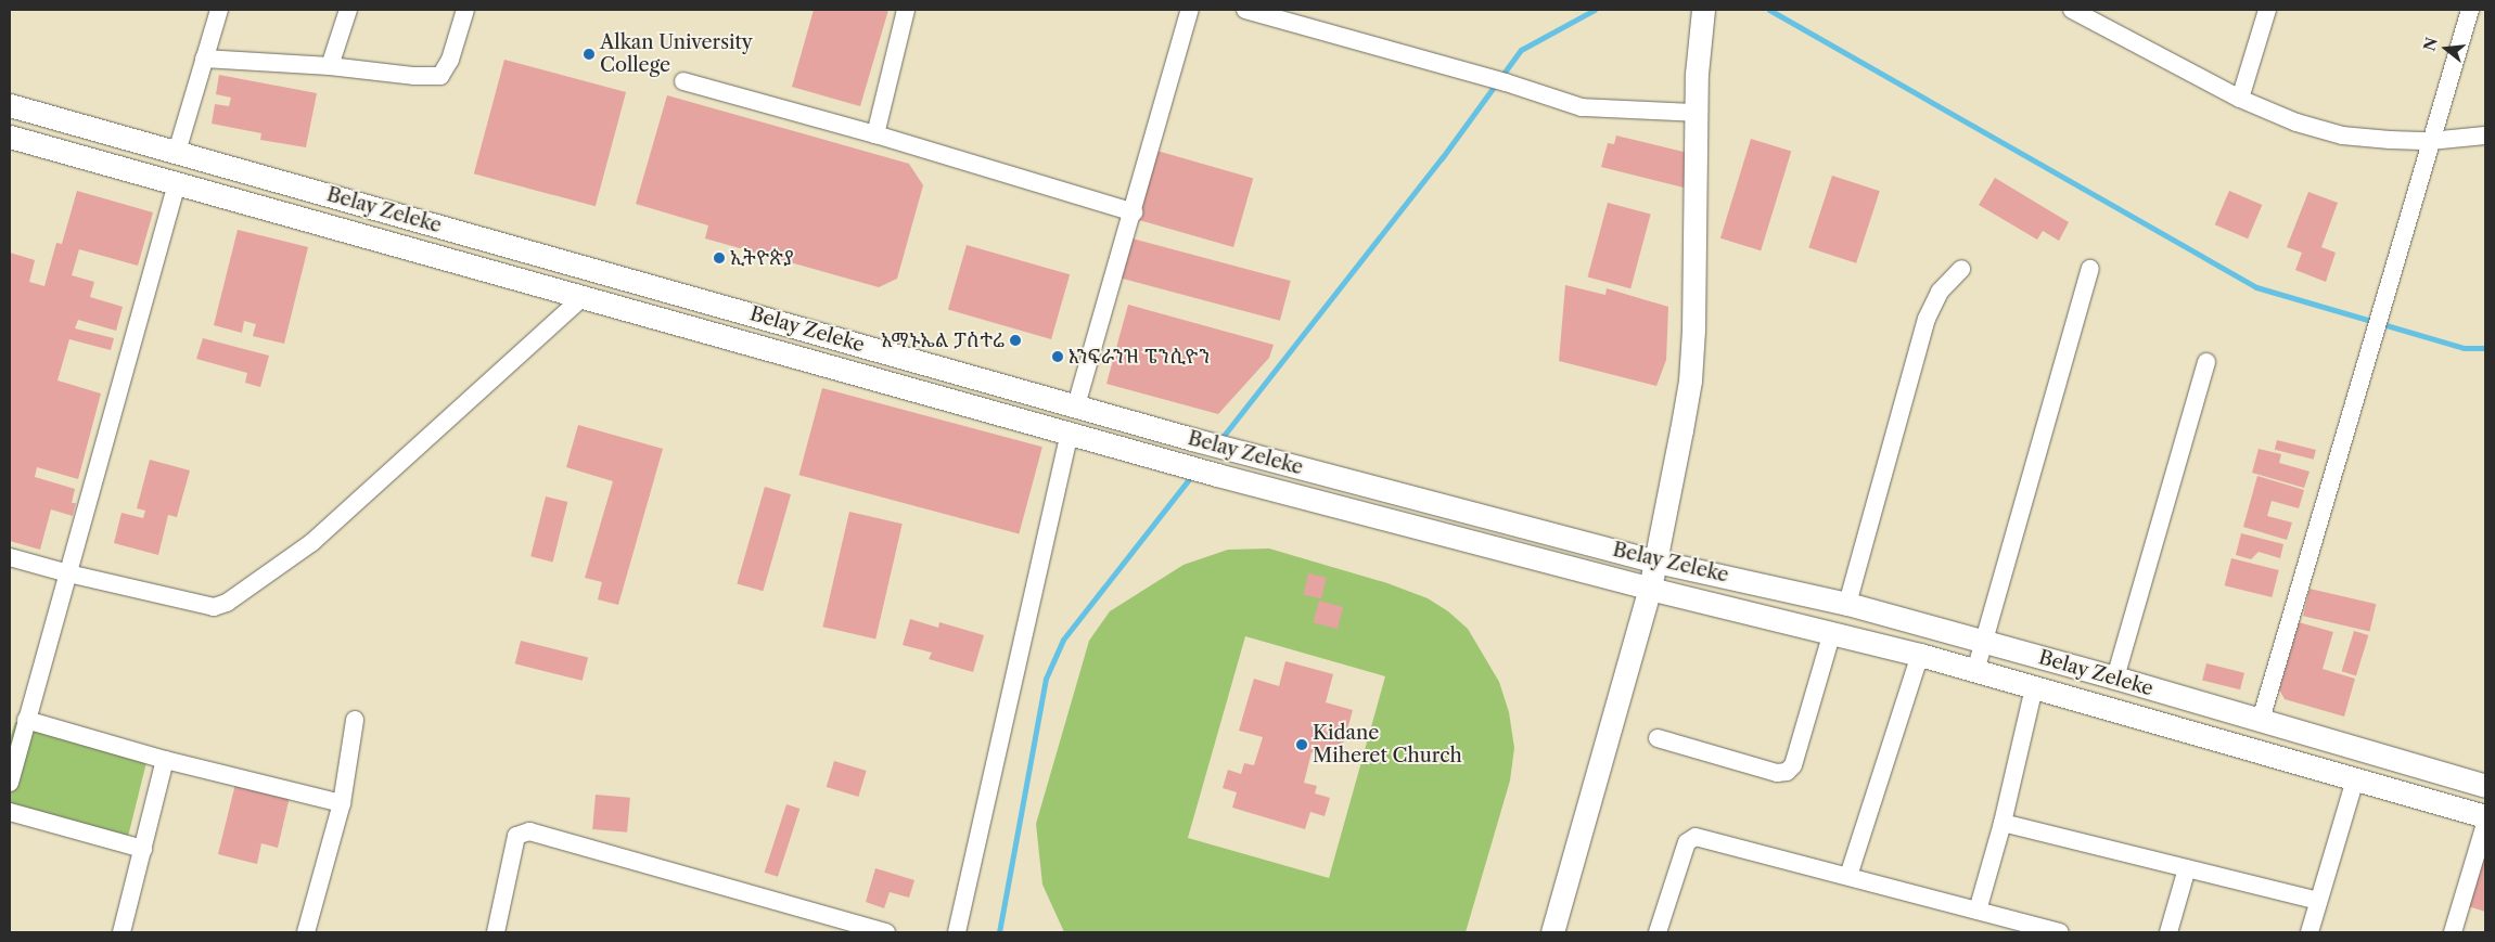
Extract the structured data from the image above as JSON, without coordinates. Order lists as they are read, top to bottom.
{
  "streets": {
    "street": ["Belay Zeleke"]
  },
  "places": [
    "Alkan University College",
    "ኢትዮጵያ",
    "አማኑኤል ፓስተሬ",
    "እንፍራንዝ ፔንሲዮን",
    "Kidane Miheret Church"
  ],
  "north": "left"
}
